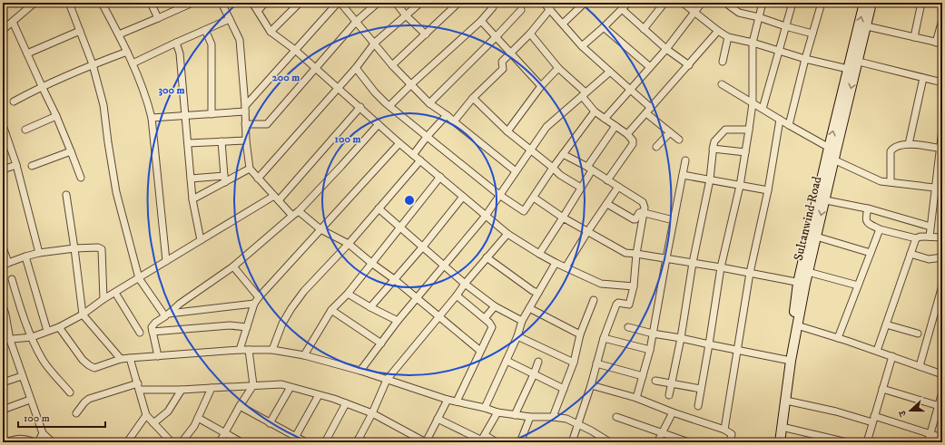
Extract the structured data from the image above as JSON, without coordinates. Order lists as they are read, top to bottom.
{
  "streets": {
    "main road": ["Sultanwind Road"]
  },
  "scale_bar": "100 m",
  "north": "left",
  "rings": ["200 m", "300 m", "100 m"]
}
